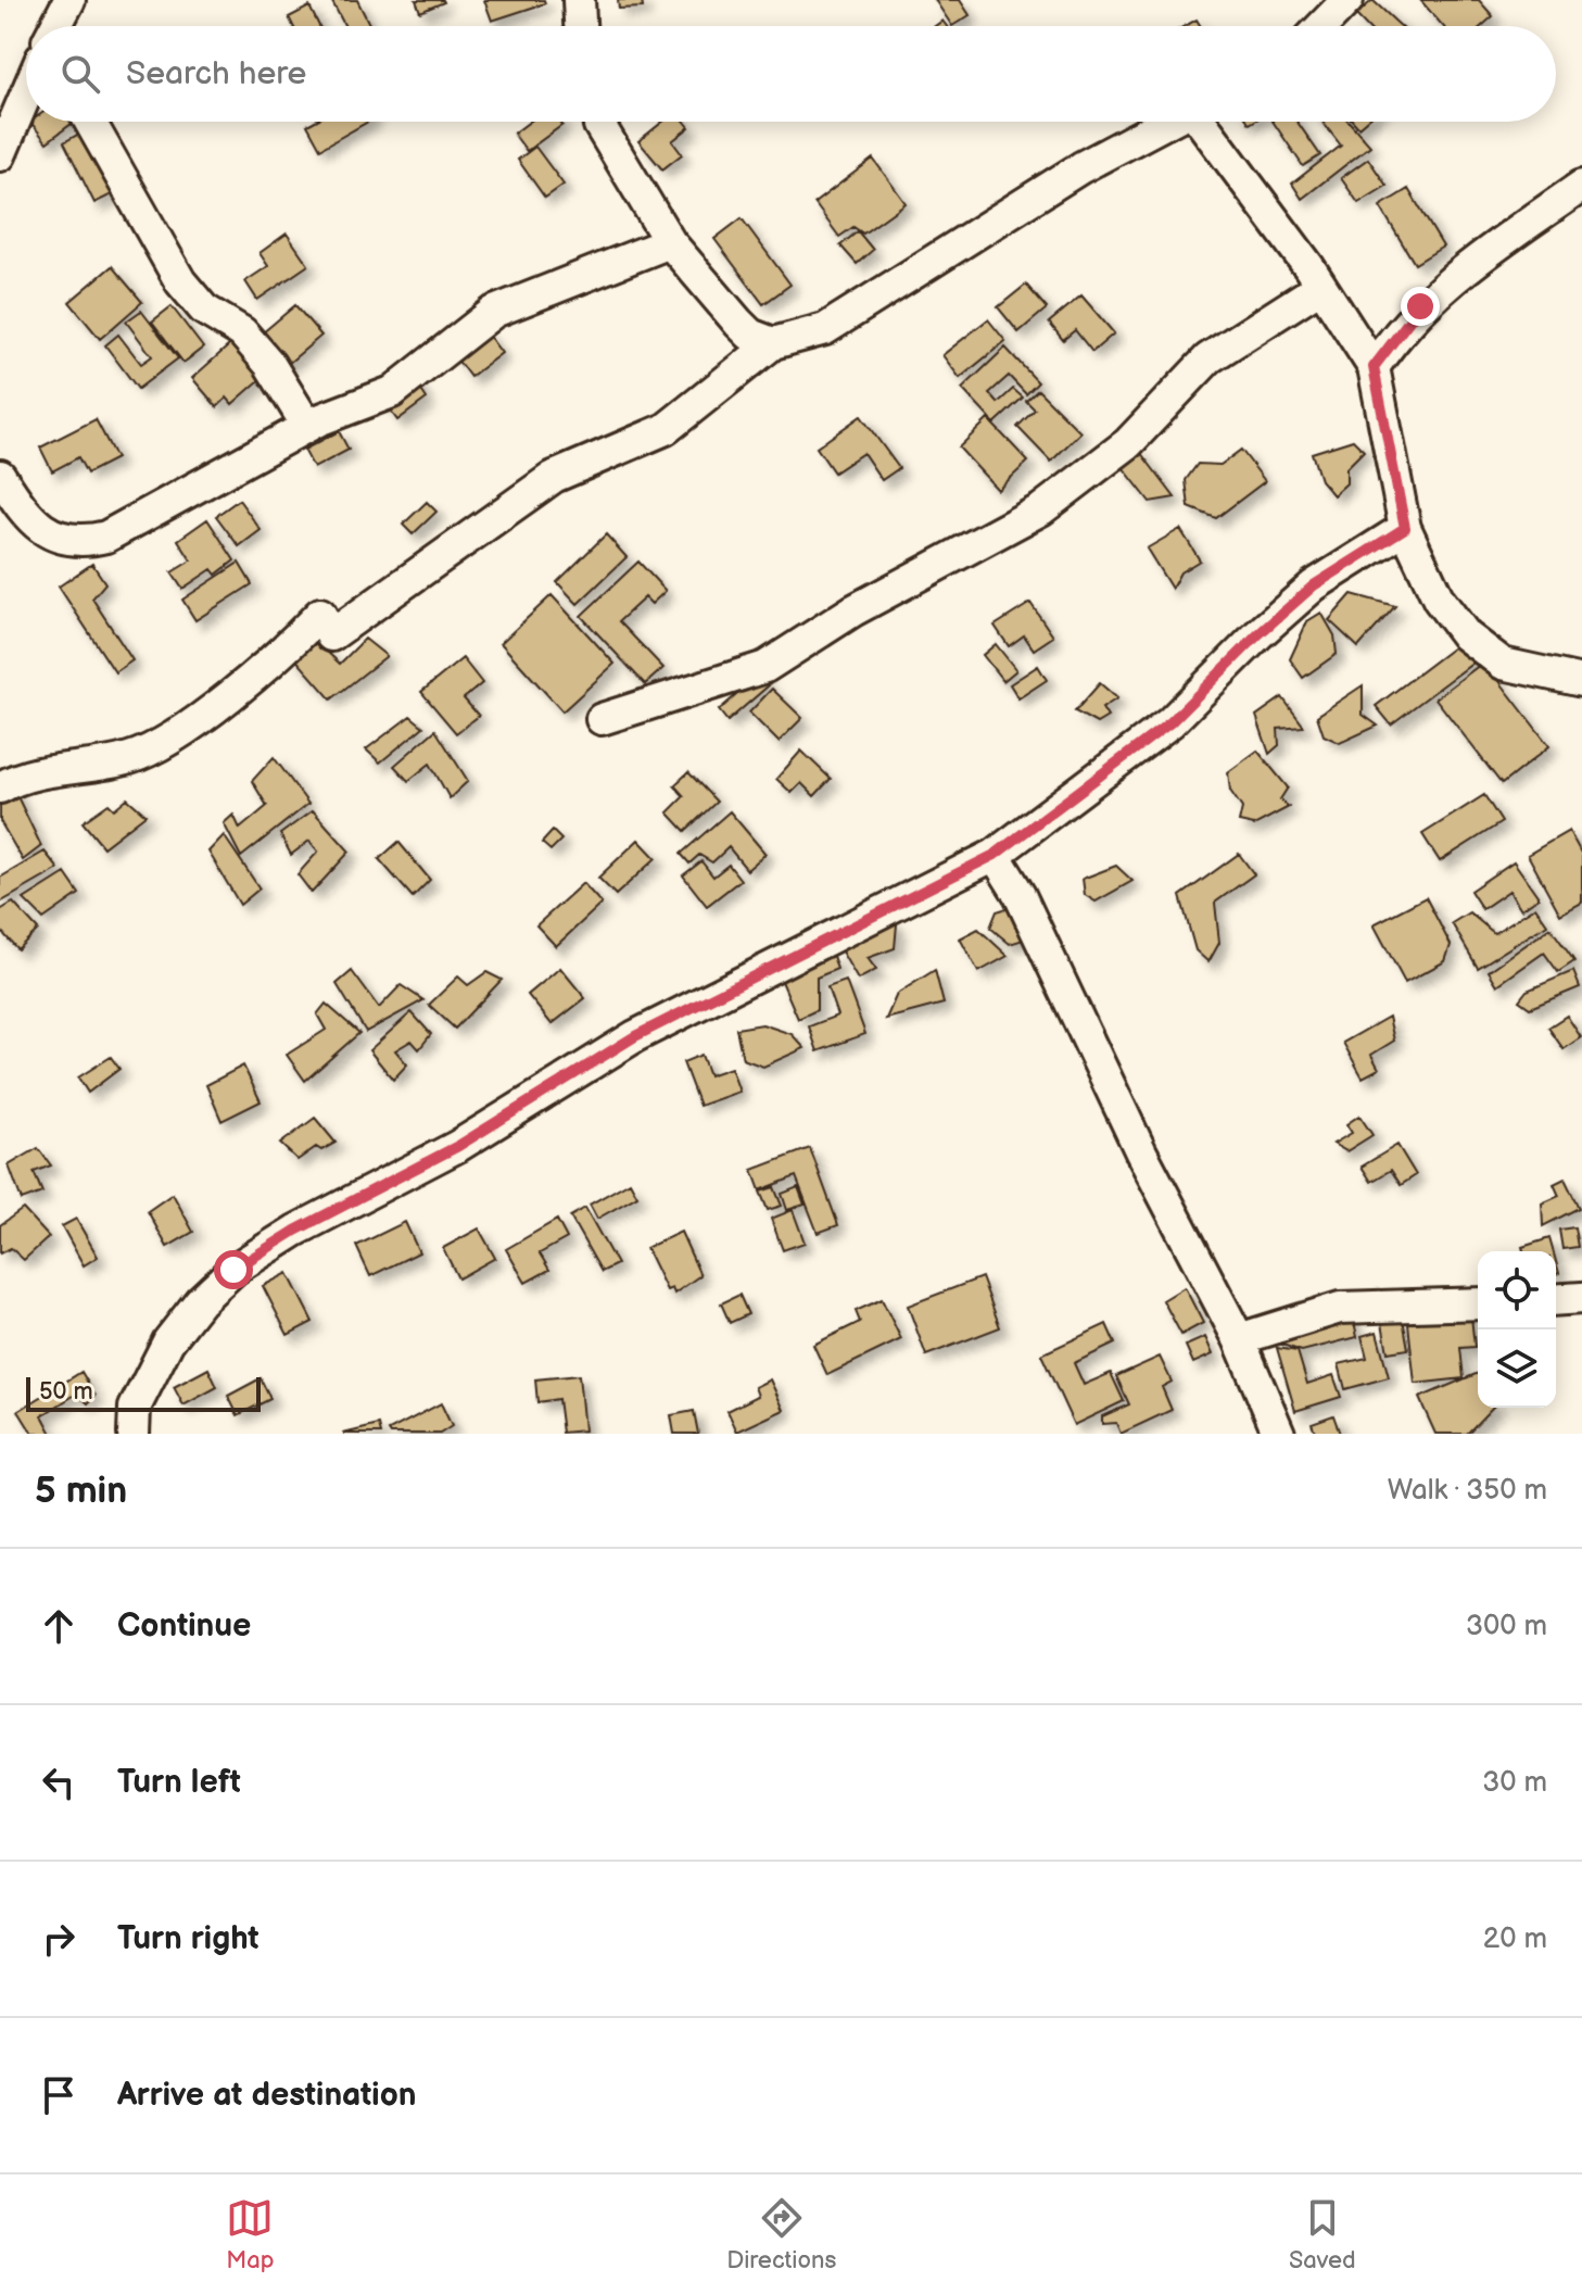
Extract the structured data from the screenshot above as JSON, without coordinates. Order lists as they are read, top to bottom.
{
  "scale_bar": "50 m",
  "page": {
    "search": "Search here",
    "scale": "50 m",
    "heading": ["5 min", "Walk · 350 m"],
    "list": [
      ["Continue", "300 m"],
      ["Turn left", "30 m"],
      ["Turn right", "20 m"],
      "Arrive at destination"
    ],
    "nav": ["Map", "Directions", "Saved"]
  }
}
